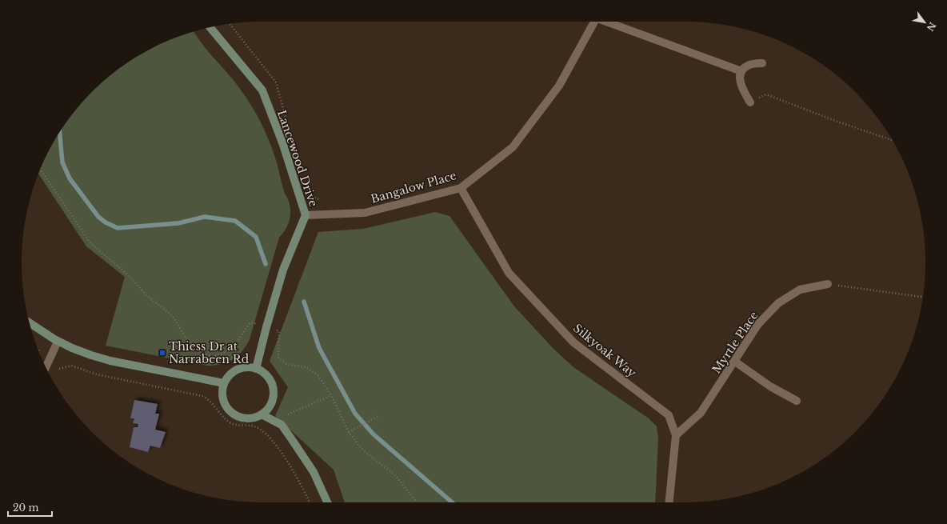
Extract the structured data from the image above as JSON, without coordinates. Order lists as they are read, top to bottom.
{
  "streets": {
    "street": [
      "Lancewood Drive",
      "Bangalow Place",
      "Myrtle Place",
      "Silkyoak Way"
    ]
  },
  "crossings": [
    ["Lancewood Drive", "Bangalow Place"],
    ["Bangalow Place", "Silkyoak Way"],
    ["Myrtle Place", "Silkyoak Way"]
  ],
  "places": {
    "transit": ["Thiess Dr at Narrabeen Rd"]
  },
  "scale_bar": "20 m",
  "north": "bottom right"
}
